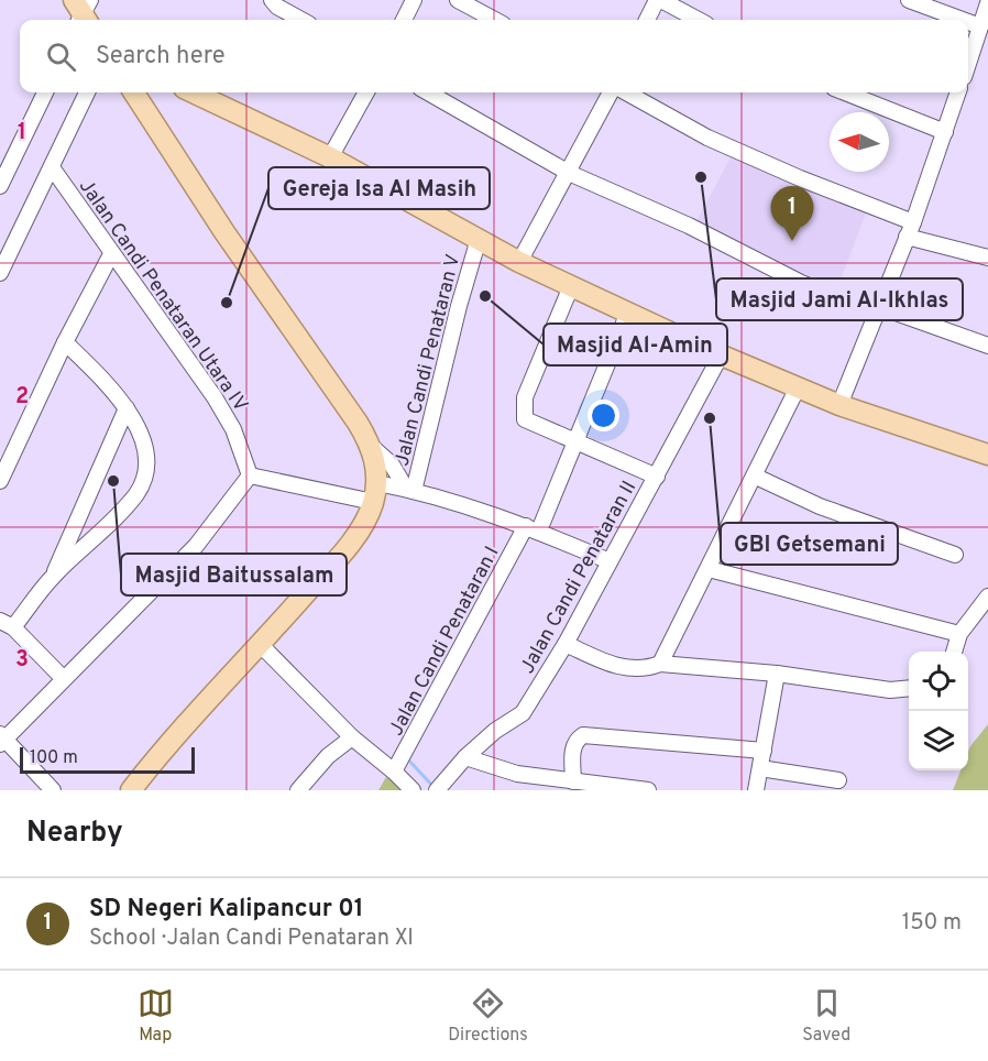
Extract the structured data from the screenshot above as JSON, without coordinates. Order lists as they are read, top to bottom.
{
  "streets": {
    "street": [
      "Jalan Candi Penataran Utara IV",
      "Jalan Candi Penataran V",
      "Jalan Candi Penataran II",
      "Jalan Candi Penataran I"
    ]
  },
  "places": [
    "Masjid Jami Al-Ikhlas",
    "Masjid Al-Amin",
    "Gereja Isa Al Masih",
    "GBI Getsemani",
    "Masjid Baitussalam"
  ],
  "scale_bar": "100 m",
  "north": "left",
  "page": {
    "search": "Search here",
    "pins": "1",
    "scale": "100 m",
    "heading": "Nearby",
    "list": [
      {
        "mark": "1",
        "name": "SD Negeri Kalipancur 01",
        "note": "School · Jalan Candi Penataran XI",
        "value": "150 m"
      }
    ],
    "nav": ["Map", "Directions", "Saved"]
  },
  "grid": {
    "rows": ["1", "2", "3"]
  }
}
